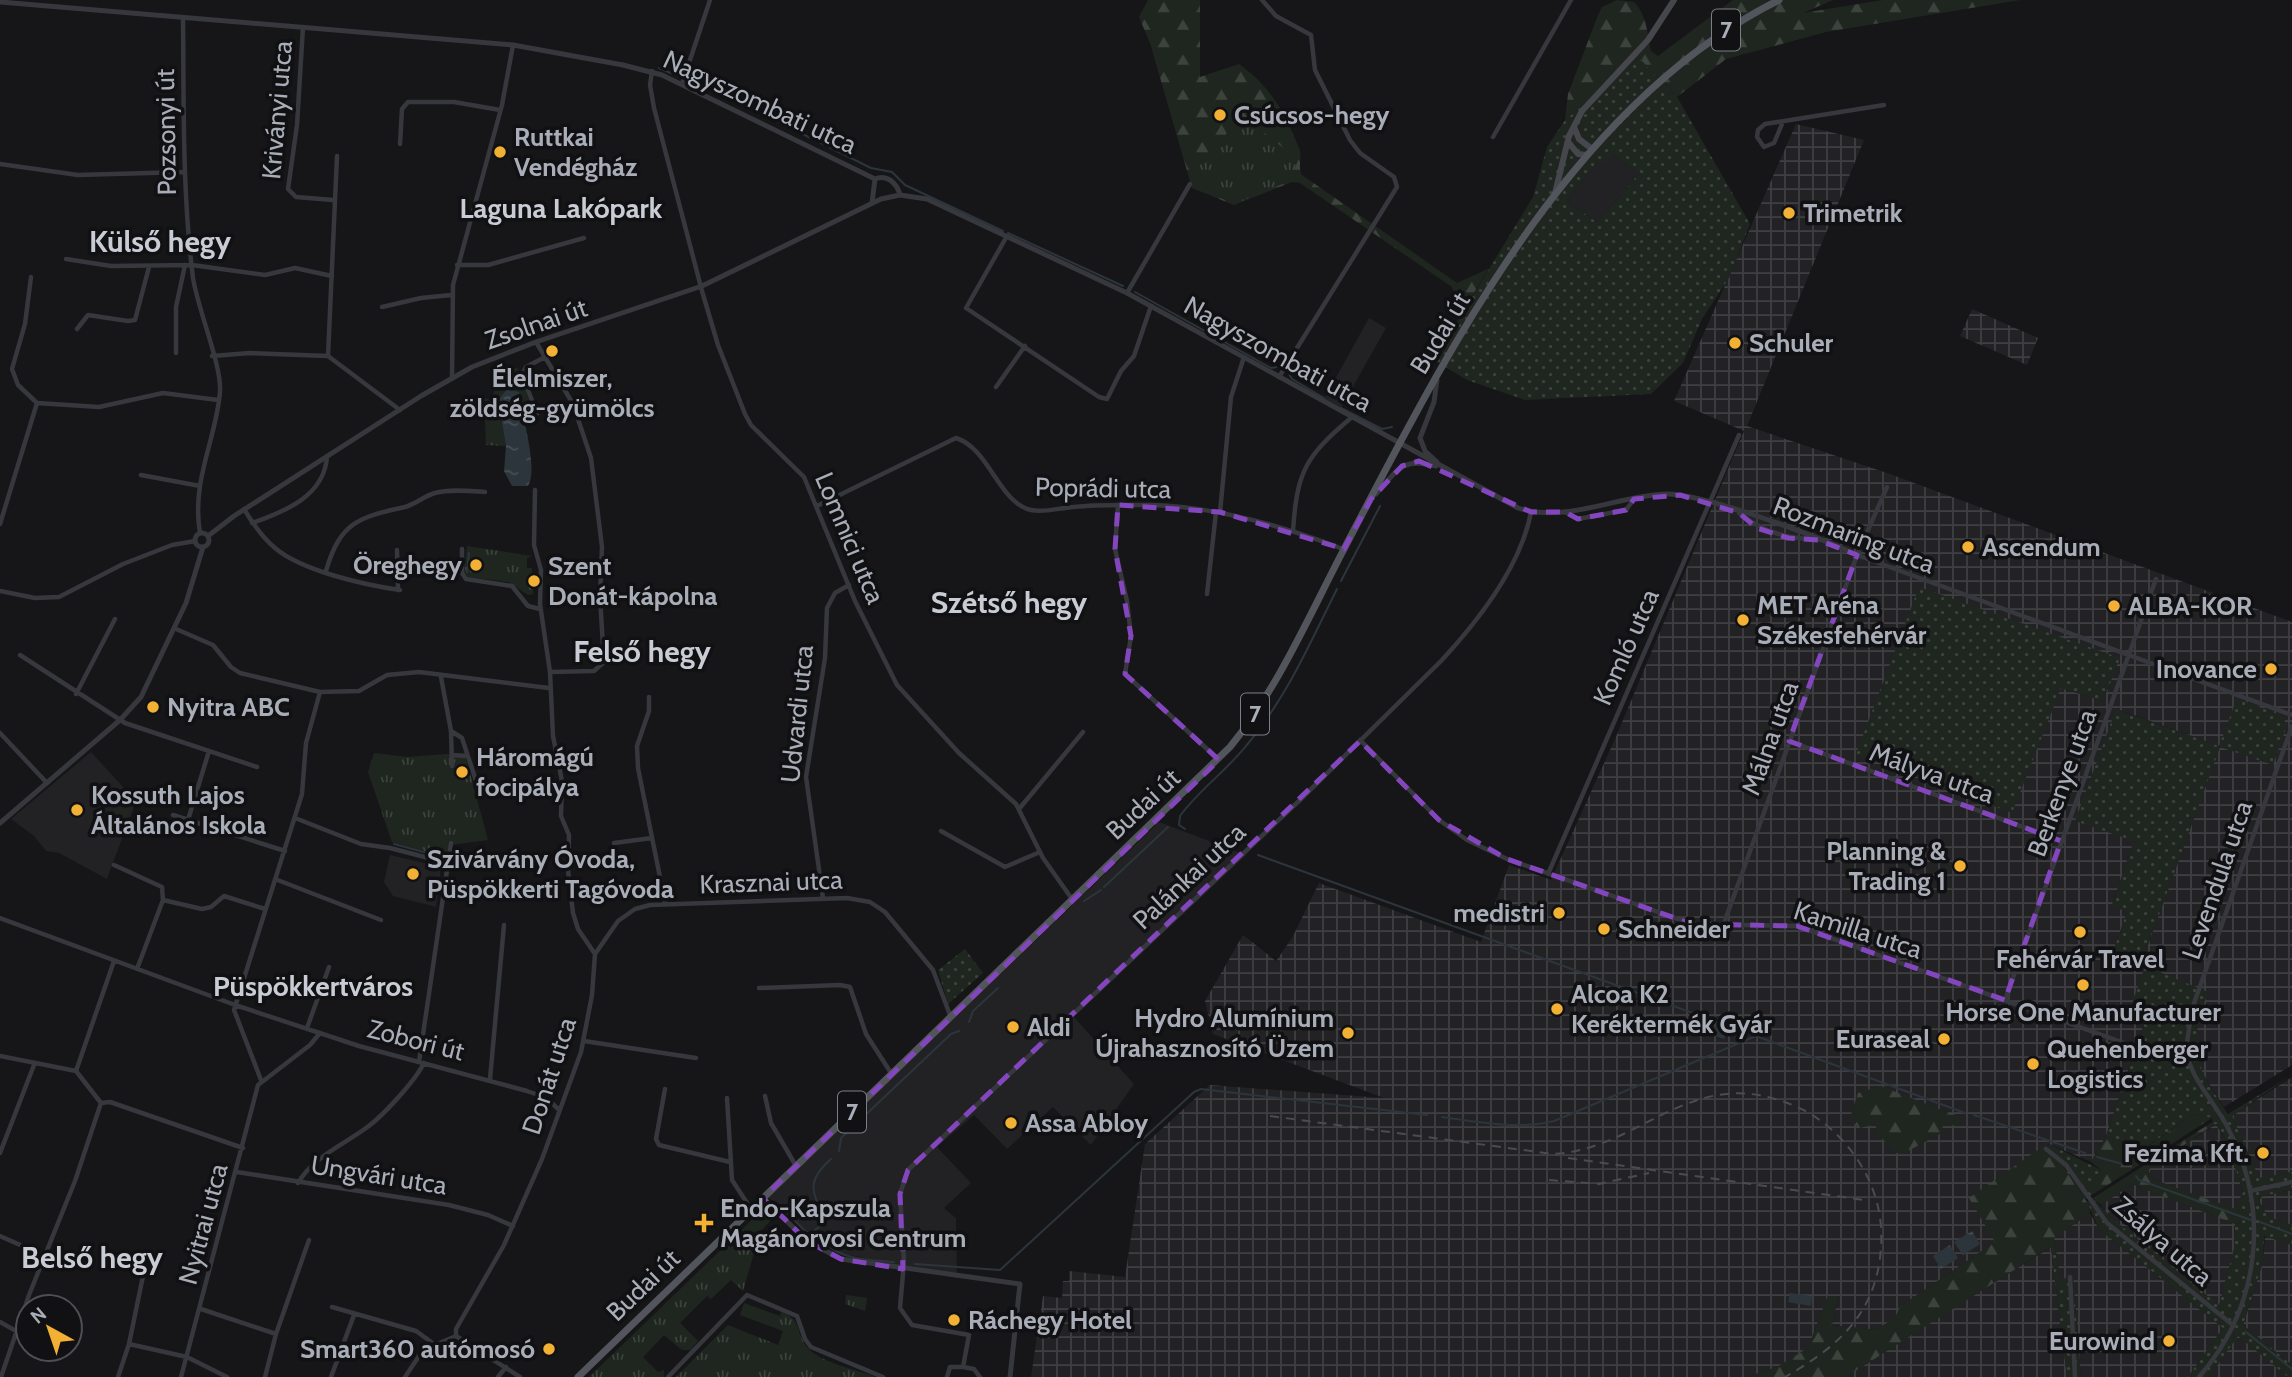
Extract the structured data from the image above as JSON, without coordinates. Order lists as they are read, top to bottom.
{
  "streets": {
    "main road": ["7", "Budai út"],
    "street": [
      "Nagyszombati utca",
      "Kriványi utca",
      "Pozsonyi út",
      "Zsolnai út",
      "Poprádi utca",
      "Rozmaring utca",
      "Lomnici utca",
      "Komló utca",
      "Udvardi utca",
      "Málna utca",
      "Mályva utca",
      "Berkenye utca",
      "Palánkai utca",
      "Levendula utca",
      "Krasznai utca",
      "Kamilla utca",
      "Zobori út",
      "Donát utca",
      "Ungvári utca",
      "Nyitrai utca",
      "Zsálya utca"
    ]
  },
  "crossings": [
    ["7", "Budai út"],
    ["Nagyszombati utca", "Kriványi utca"],
    ["Nagyszombati utca", "Pozsonyi út"],
    ["Nagyszombati utca", "Zsolnai út"],
    ["Nagyszombati utca", "Budai út"],
    ["Nagyszombati utca", "Rozmaring utca"],
    ["Nagyszombati utca", "Lomnici utca"],
    ["Zsolnai út", "Lomnici utca"],
    ["Budai út", "Poprádi utca"],
    ["Budai út", "Rozmaring utca"],
    ["Budai út", "Lomnici utca"],
    ["Budai út", "Krasznai utca"],
    ["Poprádi utca", "Lomnici utca"],
    ["Rozmaring utca", "Komló utca"],
    ["Rozmaring utca", "Málna utca"],
    ["Rozmaring utca", "Berkenye utca"],
    ["Rozmaring utca", "Palánkai utca"],
    ["Lomnici utca", "Udvardi utca"],
    ["Komló utca", "Kamilla utca"],
    ["Udvardi utca", "Krasznai utca"],
    ["Málna utca", "Mályva utca"],
    ["Málna utca", "Kamilla utca"],
    ["Mályva utca", "Berkenye utca"],
    ["Berkenye utca", "Kamilla utca"],
    ["Palánkai utca", "Kamilla utca"],
    ["Levendula utca", "Kamilla utca"],
    ["Krasznai utca", "Donát utca"],
    ["Zobori út", "Donát utca"],
    ["Donát utca", "Ungvári utca"],
    ["Ungvári utca", "Nyitrai utca"]
  ],
  "districts": [
    "Laguna Lakópark",
    "Külső hegy",
    "Szétső hegy",
    "Felső hegy",
    "Püspökkertváros",
    "Belső hegy"
  ],
  "places": {
    "other": [
      "Csúcsos-hegy",
      "Ruttkai Vendégház",
      "Trimetrik",
      "Schuler",
      "Élelmiszer, zöldség-gyümölcs",
      "Ascendum",
      "Öreghegy",
      "Szent Donát-kápolna",
      "ALBA-KOR",
      "MET Aréna Székesfehérvár",
      "Inovance",
      "Nyitra ABC",
      "Háromágú focipálya",
      "Kossuth Lajos Általános Iskola",
      "Planning & Trading 1",
      "Szivárvány Óvoda, Püspökkerti Tagóvoda",
      "medistri",
      "Schneider",
      "Fehérvár Travel",
      "Horse One Manufacturer",
      "Alcoa K2 Keréktermék Gyár",
      "Aldi",
      "Hydro Alumínium Újrahasznosító Üzem",
      "Euraseal",
      "Quehenberger Logistics",
      "Assa Abloy",
      "Fezima Kft.",
      "Ráchegy Hotel",
      "Eurowind",
      "Smart360 autómosó"
    ],
    "health": ["Endo-Kapszula Magánorvosi Centrum"]
  },
  "north": "top left"
}
